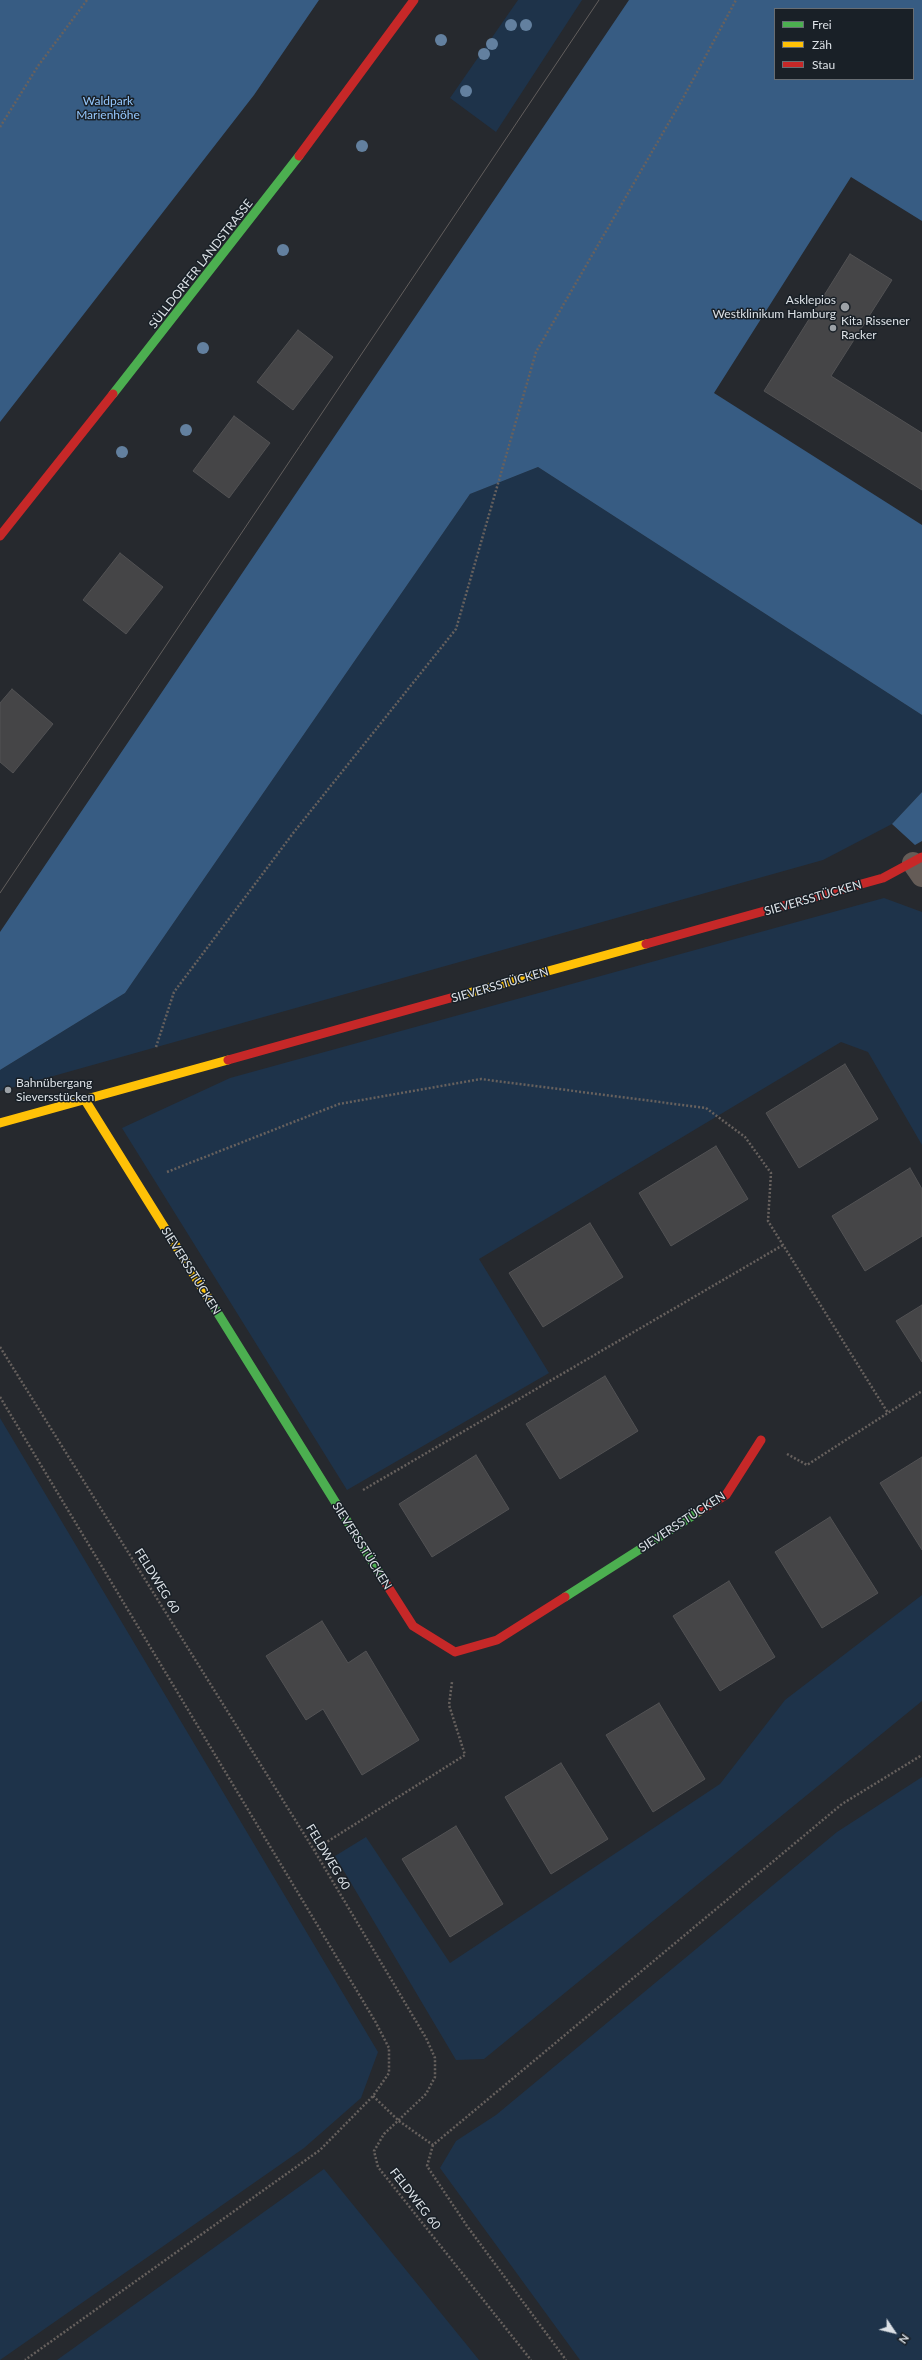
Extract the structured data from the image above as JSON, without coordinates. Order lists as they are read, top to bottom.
{
  "streets": {
    "street": ["SÜLLDORFER LANDSTRASSE", "SIEVERSSTÜCKEN"],
    "path": ["FELDWEG 60"]
  },
  "parks": ["Waldpark Marienhöhe"],
  "places": ["Asklepios Westklinikum Hamburg", "Kita Rissener Racker", "Bahnübergang Sieversstücken"],
  "legend": ["Frei", "Zäh", "Stau"],
  "north": "bottom right"
}
